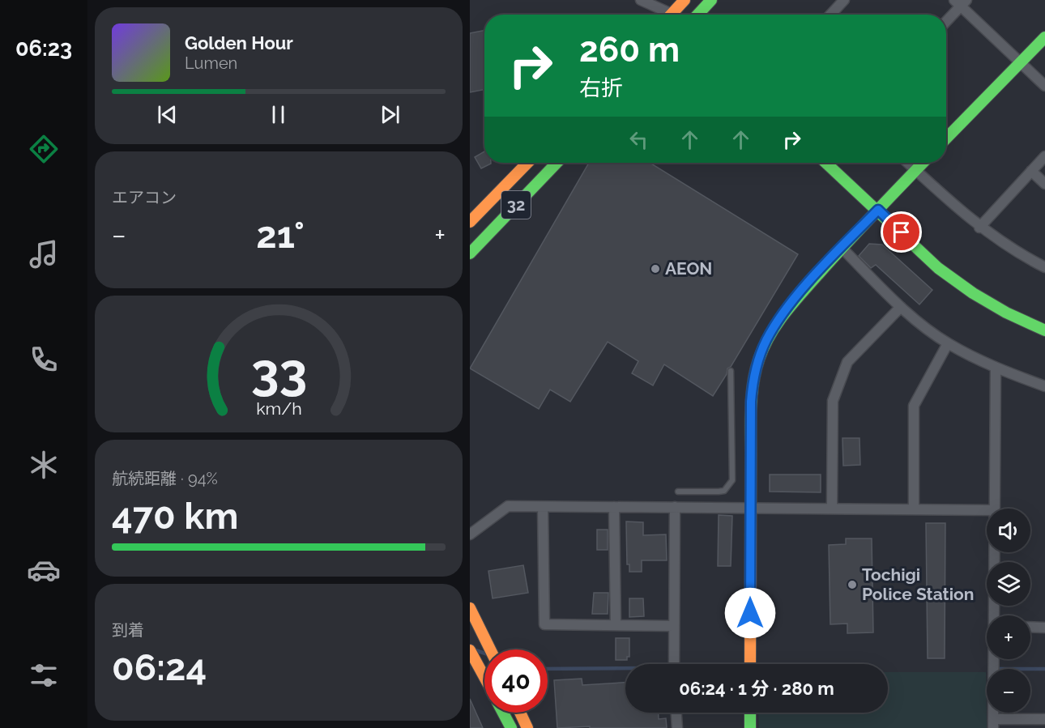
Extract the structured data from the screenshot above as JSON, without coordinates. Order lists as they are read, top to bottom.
{
  "streets": {
    "street": ["32"]
  },
  "places": ["AEON", "Tochigi Police Station"],
  "page": {
    "tabs": "06:23",
    "turn": ["260 m", "右折"],
    "song": ["Golden Hour", "Lumen"],
    "tile": [
      "エアコン",
      ["航続距離 · 94%", "470 km"],
      ["到着", "06:24"]
    ],
    "heat": ["−", "21°", "+"],
    "map_buttons": ["+", "−"],
    "limit": "40",
    "trip": "06:24 · 1 分 · 280 m",
    "gauge": ["33", "km/h"]
  }
}
